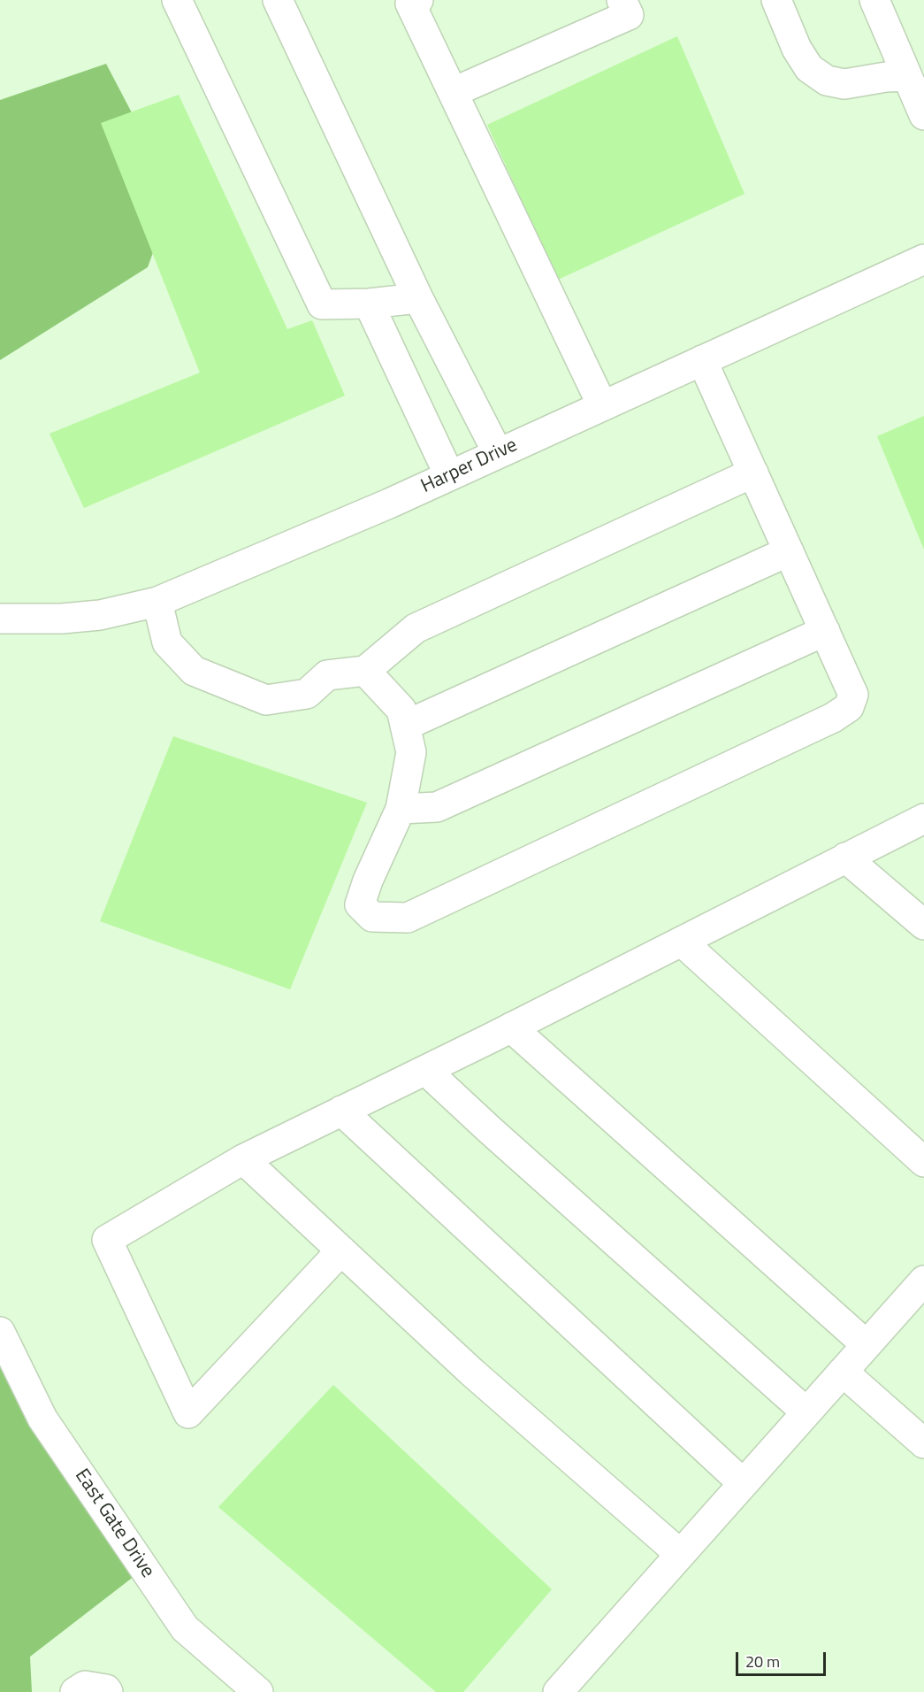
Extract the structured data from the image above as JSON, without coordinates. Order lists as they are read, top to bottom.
{
  "streets": {
    "street": ["Harper Drive", "East Gate Drive"]
  },
  "scale_bar": "20 m"
}
